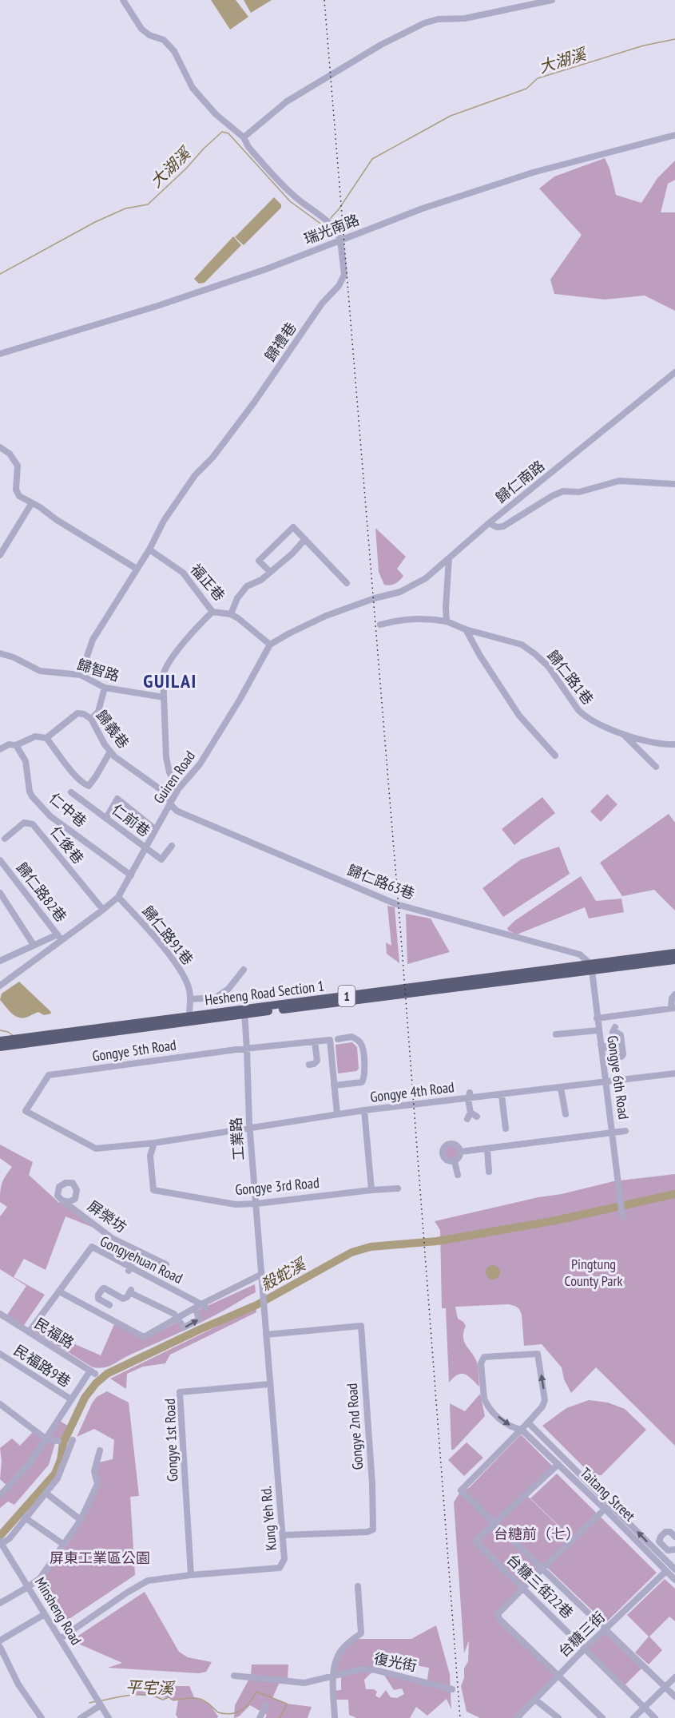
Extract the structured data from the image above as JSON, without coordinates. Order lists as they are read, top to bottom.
{
  "streets": {
    "main road": ["Hesheng Road Section 1", "1"],
    "street": [
      "瑞光南路",
      "歸禮巷",
      "歸仁南路",
      "福正巷",
      "歸智路",
      "歸仁路1巷",
      "歸義巷",
      "Guiren Road",
      "仁中巷",
      "仁前巷",
      "仁後巷",
      "歸仁路63巷",
      "歸仁路82巷",
      "歸仁路91巷",
      "Gongye 5th Road",
      "Gongye 6th Road",
      "Gongye 4th Road",
      "工業路",
      "Gongye 3rd Road",
      "屏榮坊",
      "Gongyehuan Road",
      "民福路",
      "民福路9巷",
      "Gongye 2nd Road",
      "Gongye 1st Road",
      "Taitang Street",
      "Kung Yeh Rd.",
      "台糖三街22巷",
      "Minsheng Road",
      "台糖三街",
      "復光街"
    ]
  },
  "crossings": [
    ["瑞光南路", "歸禮巷"],
    ["歸禮巷", "福正巷"],
    ["歸禮巷", "歸智路"],
    ["歸仁南路", "福正巷"],
    ["歸仁南路", "Guiren Road"],
    ["福正巷", "Guiren Road"],
    ["歸義巷", "Guiren Road"],
    ["歸義巷", "仁中巷"],
    ["歸義巷", "歸仁路63巷"],
    ["Guiren Road", "仁中巷"],
    ["Guiren Road", "仁前巷"],
    ["Guiren Road", "仁後巷"],
    ["Guiren Road", "歸仁路63巷"],
    ["Guiren Road", "歸仁路82巷"],
    ["Guiren Road", "歸仁路91巷"],
    ["歸仁路63巷", "Hesheng Road Section 1"],
    ["歸仁路63巷", "Gongye 6th Road"],
    ["歸仁路91巷", "Hesheng Road Section 1"],
    ["Hesheng Road Section 1", "Gongye 6th Road"],
    ["Hesheng Road Section 1", "工業路"],
    ["Gongye 5th Road", "Gongye 4th Road"],
    ["Gongye 5th Road", "工業路"],
    ["Gongye 5th Road", "Gongye 3rd Road"],
    ["Gongye 6th Road", "Gongye 4th Road"],
    ["Gongye 4th Road", "工業路"],
    ["Gongye 4th Road", "Gongye 3rd Road"],
    ["工業路", "Gongye 3rd Road"],
    ["工業路", "Kung Yeh Rd."],
    ["Gongyehuan Road", "民福路"],
    ["民福路", "民福路9巷"],
    ["Gongye 2nd Road", "Kung Yeh Rd."],
    ["Gongye 1st Road", "Kung Yeh Rd."],
    ["Taitang Street", "台糖三街22巷"],
    ["Taitang Street", "台糖三街"],
    ["Kung Yeh Rd.", "Minsheng Road"],
    ["台糖三街22巷", "台糖三街"]
  ],
  "districts": ["GUILAI"],
  "water": ["大湖溪", "殺蛇溪", "平宅溪"],
  "parks": ["Pingtung County Park", "台糖前（七）", "屏東工業區公園"]
}
